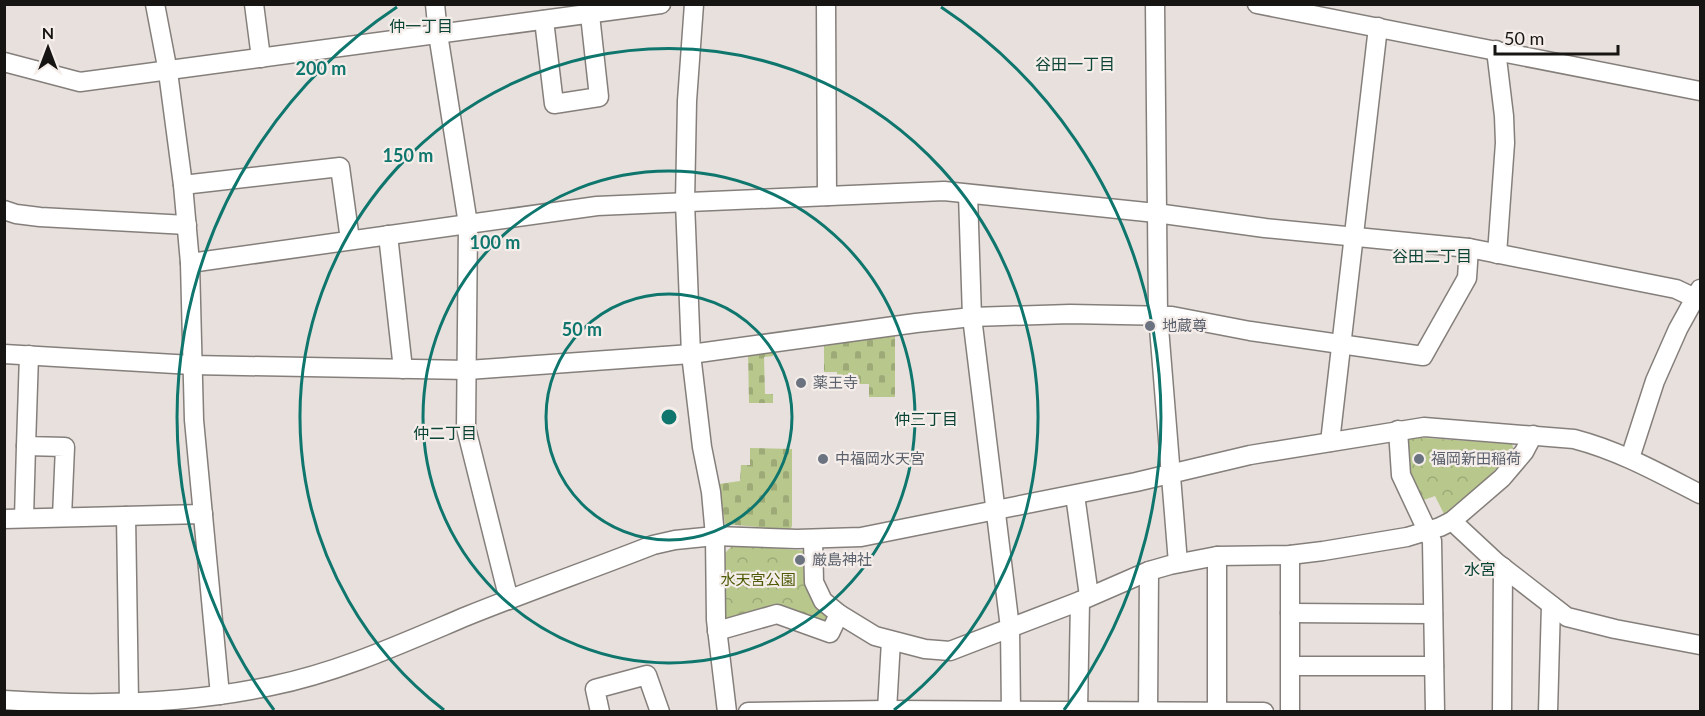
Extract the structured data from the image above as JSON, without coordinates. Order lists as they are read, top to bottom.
{
  "districts": [
    "仲一丁目",
    "谷田一丁目",
    "谷田二丁目",
    "仲三丁目",
    "仲二丁目",
    "水宮"
  ],
  "parks": ["水天宮公園"],
  "places": [
    "地蔵尊",
    "薬王寺",
    "中福岡水天宮",
    "福岡新田稲荷",
    "厳島神社"
  ],
  "scale_bar": "50 m",
  "north": "top",
  "rings": [
    "200 m",
    "150 m",
    "100 m",
    "50 m"
  ]
}
